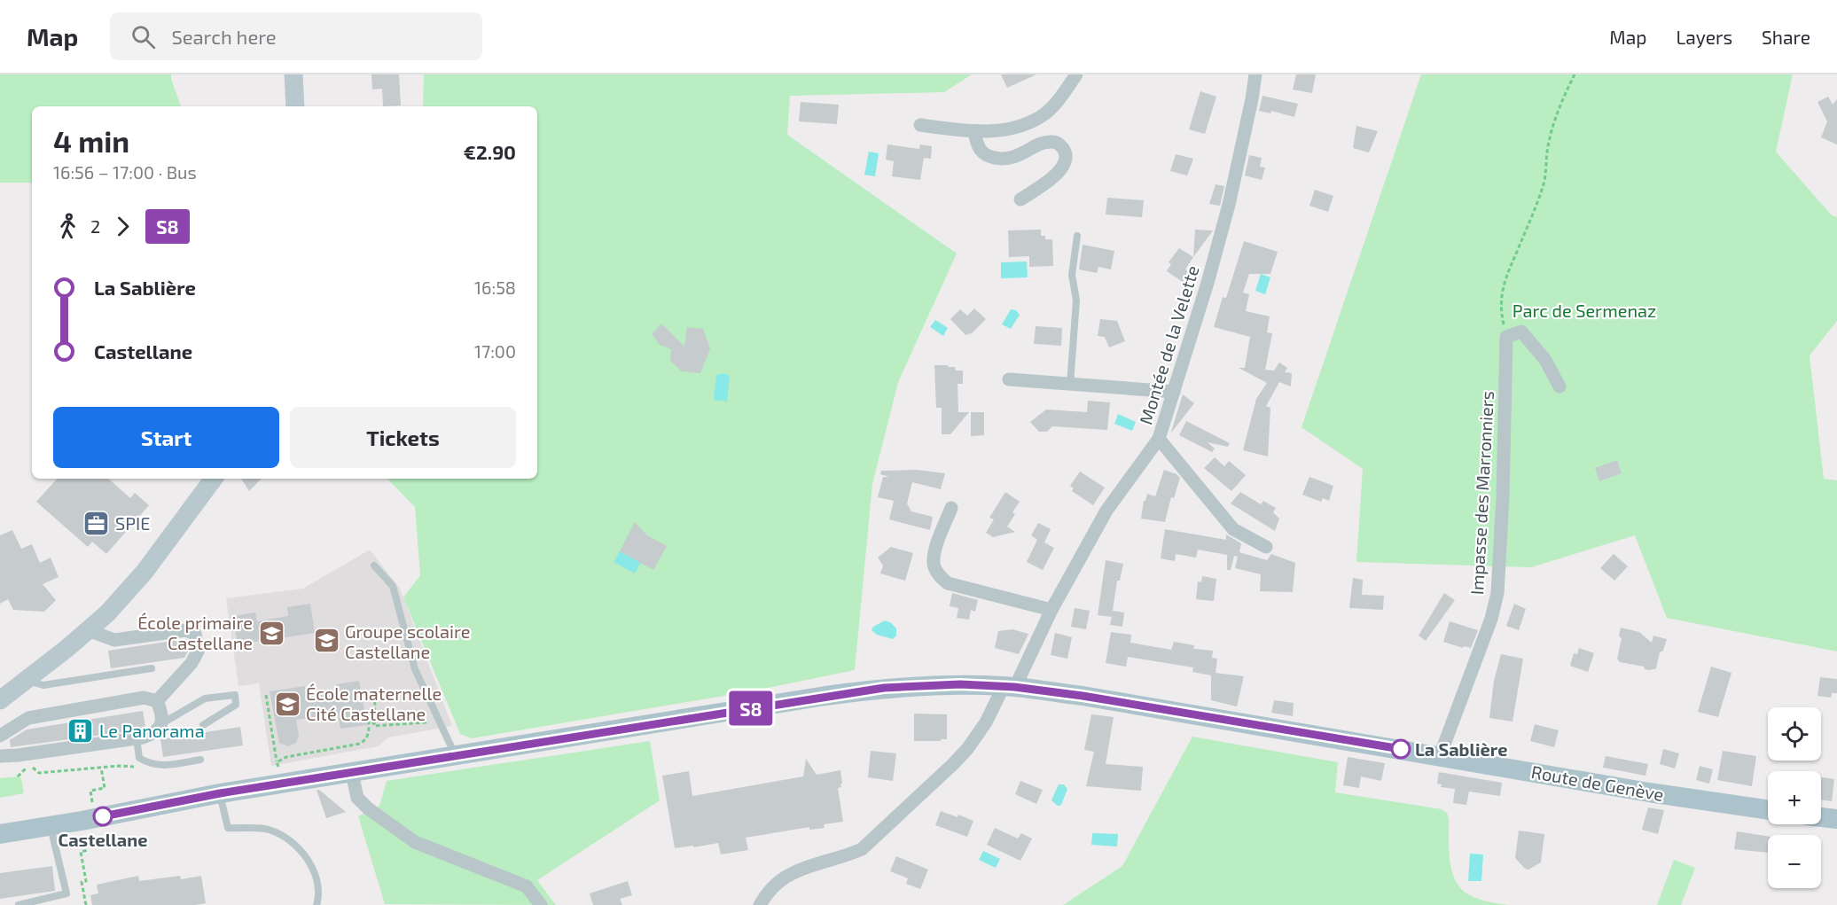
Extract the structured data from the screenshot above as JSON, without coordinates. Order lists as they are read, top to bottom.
{
  "streets": {
    "main road": ["Route de Genève"],
    "street": ["Montée de la Velette", "Impasse des Marronniers"]
  },
  "crossings": [
    ["Montée de la Velette", "Route de Genève"],
    ["Impasse des Marronniers", "Route de Genève"]
  ],
  "parks": ["Parc de Sermenaz"],
  "places": {
    "office": ["SPIE"],
    "school or university": ["École primaire Castellane", "Groupe scolaire Castellane", "École maternelle Cité Castellane"],
    "building": ["Le Panorama"],
    "other": ["La Sablière", "Castellane"]
  },
  "lines": ["bus line S8"],
  "page": {
    "header": "Map",
    "search": "Search here",
    "nav": ["Map", "Layers", "Share"],
    "on_map": "S8",
    "heading": ["4 min", "16:56 – 17:00 · Bus", "€2.90"],
    "legs": ["2", "S8"],
    "list": [
      {
        "name": "La Sablière",
        "value": "16:58"
      },
      {
        "name": "Castellane",
        "value": "17:00"
      }
    ],
    "buttons": ["Start", "Tickets"],
    "map_buttons": ["+", "−"]
  }
}
